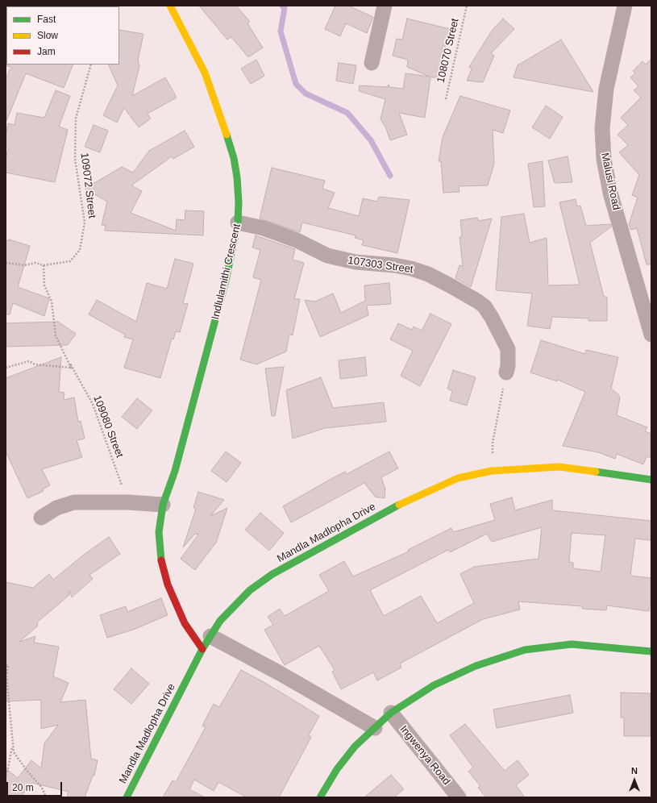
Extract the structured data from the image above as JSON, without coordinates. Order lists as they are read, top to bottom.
{
  "streets": {
    "street": [
      "Malusi Road",
      "107303 Street",
      "Indlulamithi Crescent",
      "Mandla Madlopha Drive",
      "Ingwenya Road"
    ],
    "path": ["108070 Street", "109072 Street", "109080 Street"]
  },
  "crossings": [
    ["109072 Street", "109080 Street"],
    ["107303 Street", "Indlulamithi Crescent"],
    ["Indlulamithi Crescent", "Mandla Madlopha Drive"]
  ],
  "legend": ["Fast", "Slow", "Jam"],
  "scale_bar": "20 m",
  "north": "top"
}
